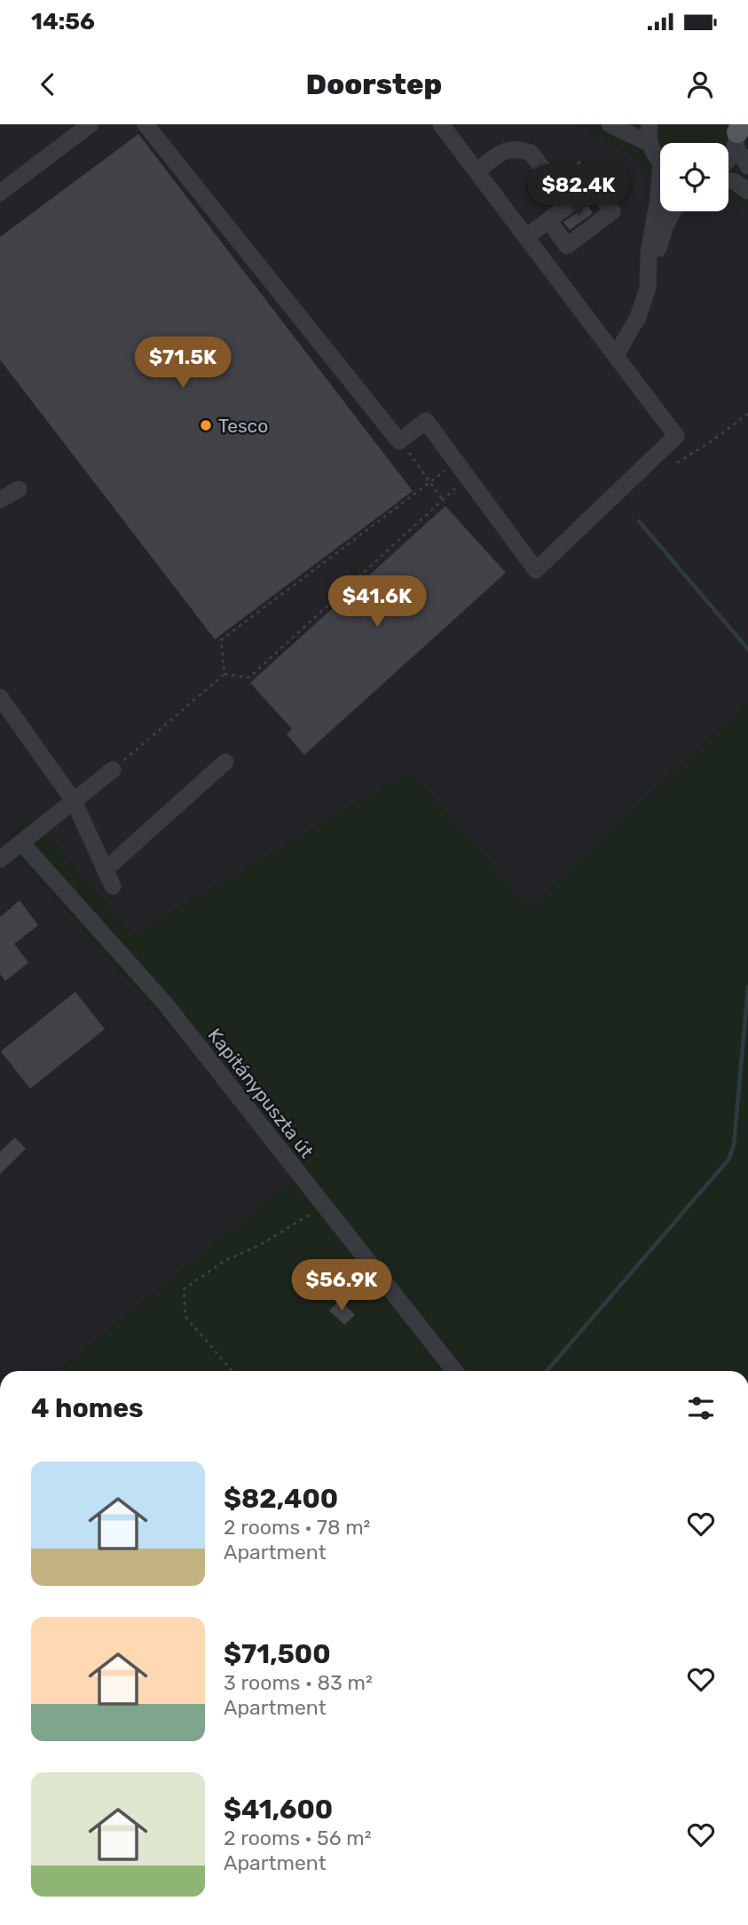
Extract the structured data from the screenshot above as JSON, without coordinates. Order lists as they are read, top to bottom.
{
  "streets": {
    "street": ["Kapitánypuszta út"]
  },
  "places": ["Tesco"],
  "page": {
    "status": "14:56",
    "header": "Doorstep",
    "price": [
      "$82.4K",
      "$71.5K",
      "$41.6K",
      "$56.9K"
    ],
    "heading": "4 homes",
    "list": [
      {
        "name": "$82,400",
        "note": "2 rooms · 78 m² · Apartment"
      },
      {
        "name": "$71,500",
        "note": "3 rooms · 83 m² · Apartment"
      },
      {
        "name": "$41,600",
        "note": "2 rooms · 56 m² · Apartment"
      }
    ]
  }
}
